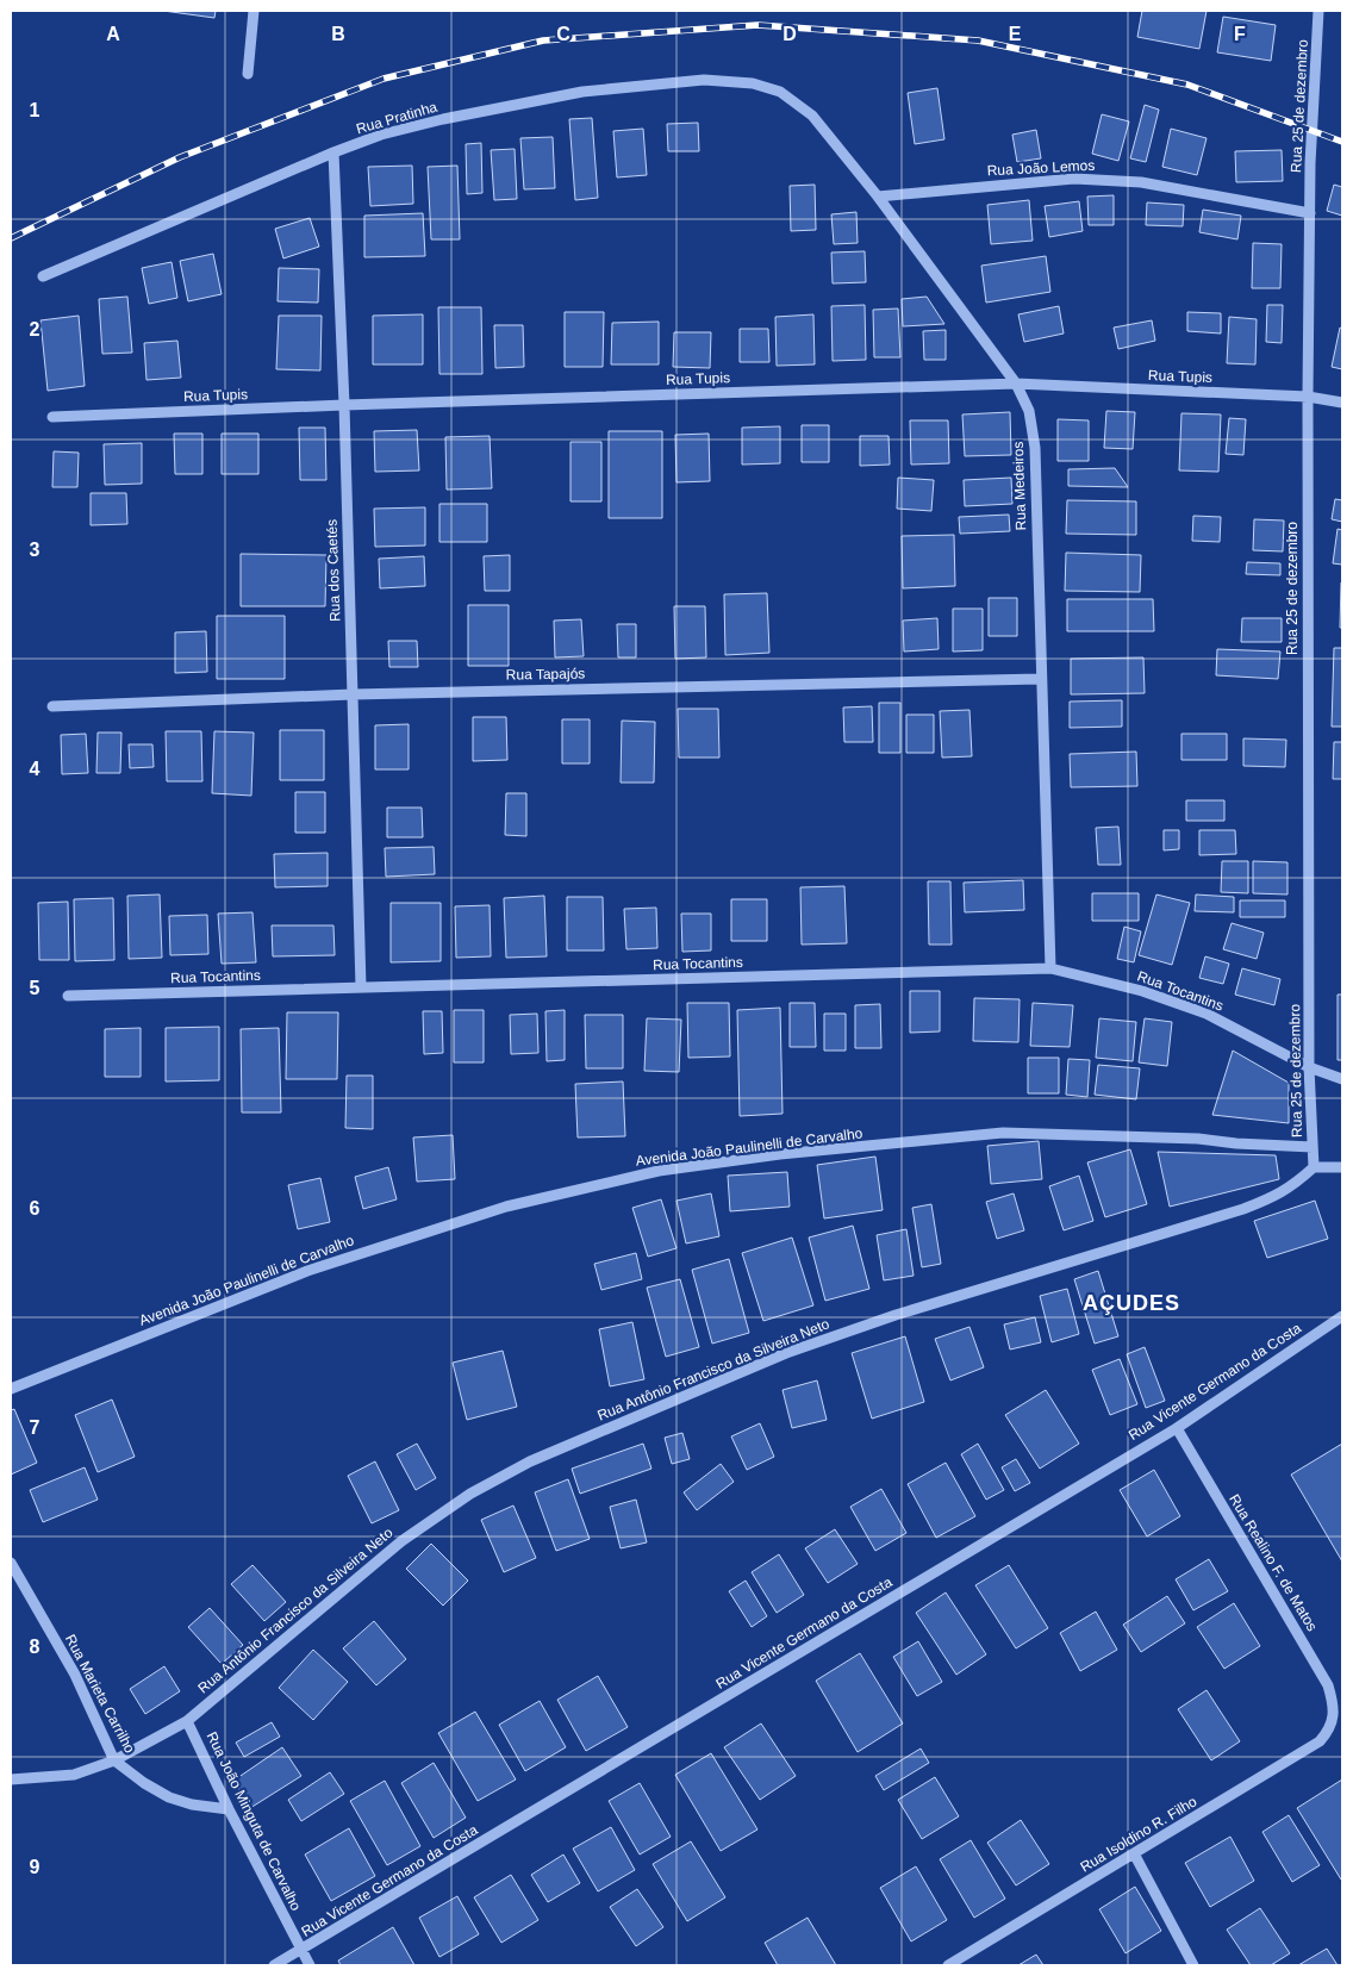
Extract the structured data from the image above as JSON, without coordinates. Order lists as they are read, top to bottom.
{
  "streets": {
    "street": [
      "Rua 25 de dezembro",
      "Rua Pratinha",
      "Rua João Lemos",
      "Rua Tupis",
      "Rua Medeiros",
      "Rua dos Caetés",
      "Rua Tapajós",
      "Rua Tocantins",
      "Avenida João Paulinelli de Carvalho",
      "Rua Antônio Francisco da Silveira Neto",
      "Rua Vicente Germano da Costa",
      "Rua Realino F. de Matos",
      "Rua Marieta Carrilho",
      "Rua João Minguta de Carvalho",
      "Rua Isoldino R. Filho"
    ]
  },
  "crossings": [
    ["Rua 25 de dezembro", "Rua João Lemos"],
    ["Rua 25 de dezembro", "Rua Tupis"],
    ["Rua 25 de dezembro", "Rua Tocantins"],
    ["Rua 25 de dezembro", "Avenida João Paulinelli de Carvalho"],
    ["Rua 25 de dezembro", "Rua Antônio Francisco da Silveira Neto"],
    ["Rua Pratinha", "Rua Medeiros"],
    ["Rua Pratinha", "Rua dos Caetés"],
    ["Rua João Lemos", "Rua Medeiros"],
    ["Rua Tupis", "Rua Medeiros"],
    ["Rua Tupis", "Rua dos Caetés"],
    ["Rua Medeiros", "Rua Tapajós"],
    ["Rua Medeiros", "Rua Tocantins"],
    ["Rua dos Caetés", "Rua Tapajós"],
    ["Rua dos Caetés", "Rua Tocantins"],
    ["Rua Antônio Francisco da Silveira Neto", "Rua Marieta Carrilho"],
    ["Rua Antônio Francisco da Silveira Neto", "Rua João Minguta de Carvalho"],
    ["Rua Vicente Germano da Costa", "Rua Realino F. de Matos"],
    ["Rua Vicente Germano da Costa", "Rua João Minguta de Carvalho"],
    ["Rua Realino F. de Matos", "Rua Isoldino R. Filho"],
    ["Rua Marieta Carrilho", "Rua João Minguta de Carvalho"]
  ],
  "districts": ["AÇUDES"],
  "grid": {
    "columns": [
      "A",
      "B",
      "C",
      "D",
      "E",
      "F"
    ],
    "rows": [
      "1",
      "2",
      "3",
      "4",
      "5",
      "6",
      "7",
      "8",
      "9"
    ]
  }
}
